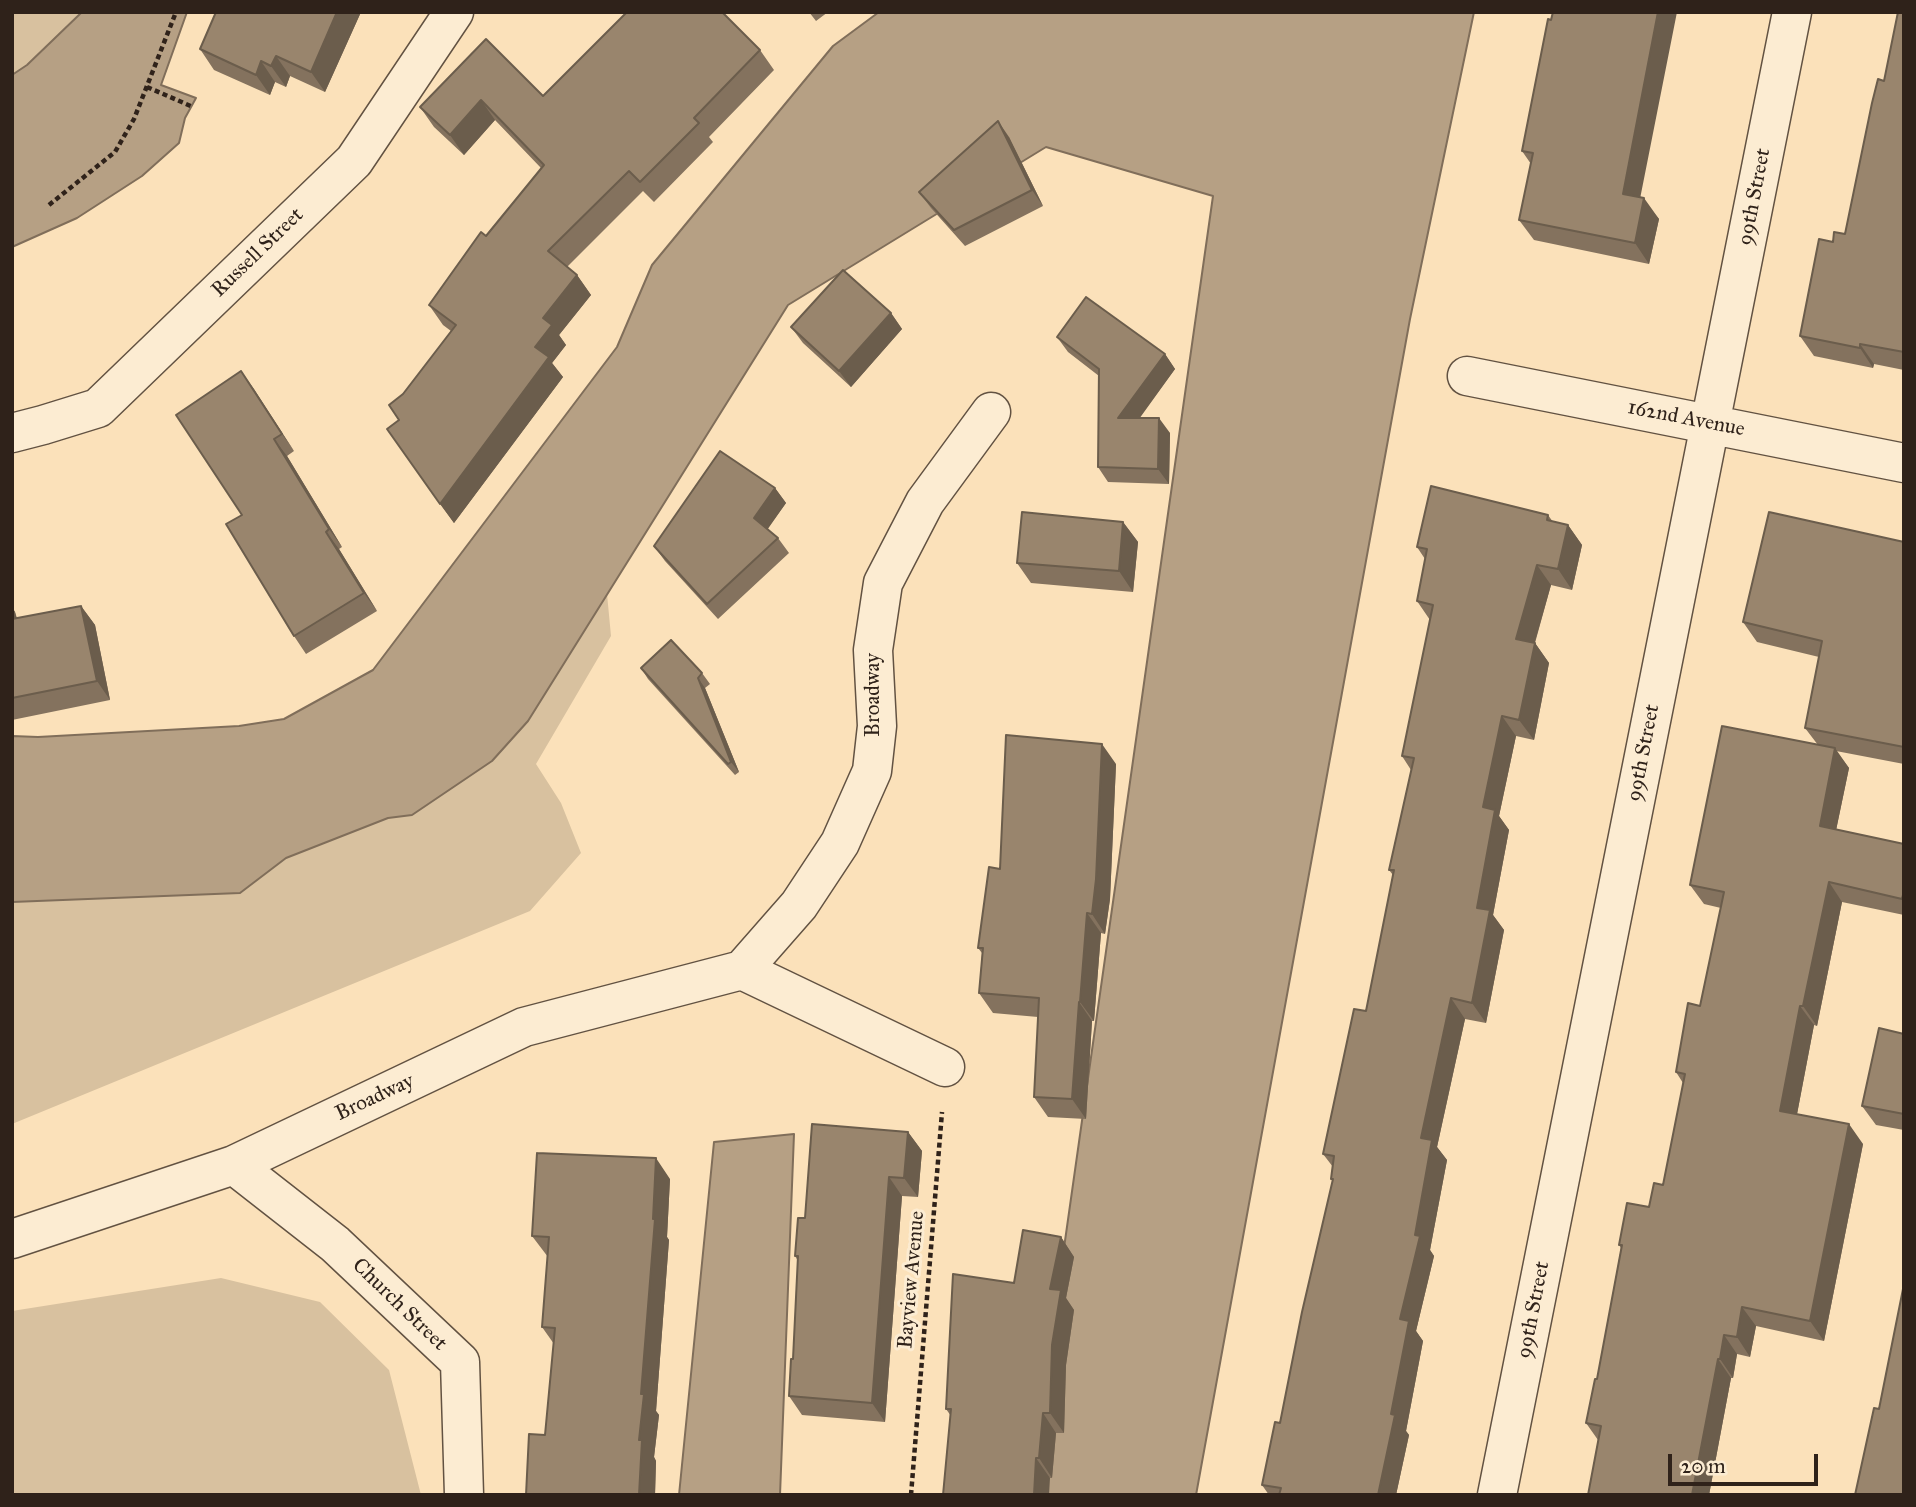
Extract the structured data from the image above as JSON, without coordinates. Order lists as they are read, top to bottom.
{
  "streets": {
    "street": [
      "99th Street",
      "Russell Street",
      "162nd Avenue",
      "Broadway",
      "Church Street"
    ],
    "path": ["Bayview Avenue"]
  },
  "crossings": [
    ["99th Street", "162nd Avenue"],
    ["Broadway", "Church Street"]
  ],
  "scale_bar": "20 m"
}
